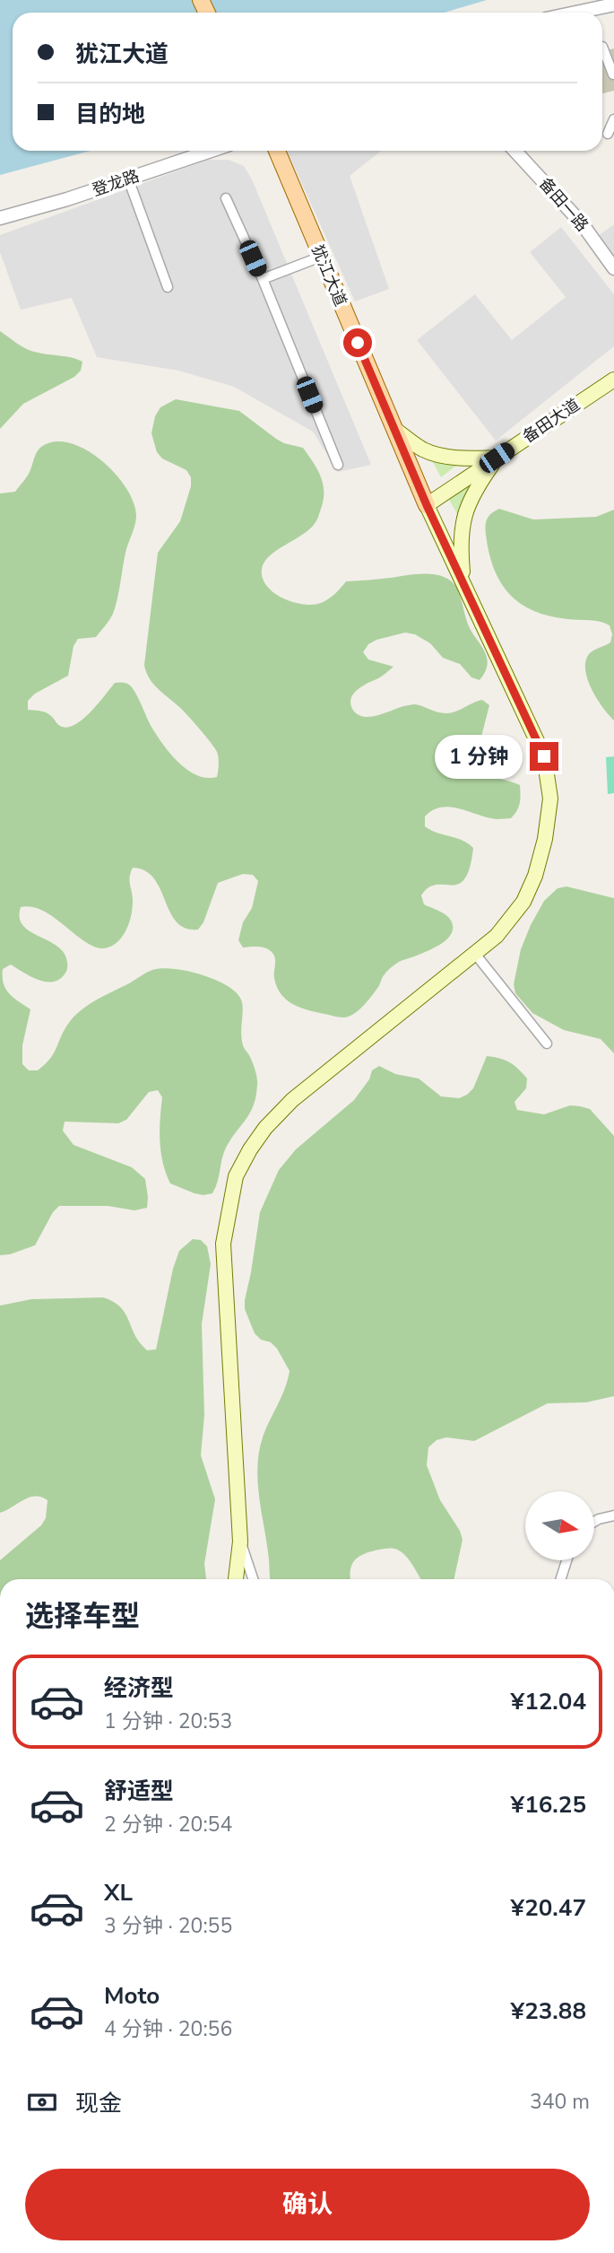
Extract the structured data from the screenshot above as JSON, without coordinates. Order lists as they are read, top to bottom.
{
  "streets": {
    "main road": ["犹江大道", "备田大道"],
    "street": ["登龙路", "备田一路"]
  },
  "crossings": [
    ["犹江大道", "备田大道"]
  ],
  "north": "right",
  "page": {
    "banner": ["犹江大道", "目的地"],
    "bubble": "1 分钟",
    "heading": "选择车型",
    "list": [
      {
        "name": "经济型",
        "note": "1 分钟 · 20:53",
        "value": "¥12.04"
      },
      {
        "name": "舒适型",
        "note": "2 分钟 · 20:54",
        "value": "¥16.25"
      },
      {
        "name": "XL",
        "note": "3 分钟 · 20:55",
        "value": "¥20.47"
      },
      {
        "name": "Moto",
        "note": "4 分钟 · 20:56",
        "value": "¥23.88"
      }
    ],
    "pay": ["现金", "340 m"],
    "buttons": "确认"
  }
}
